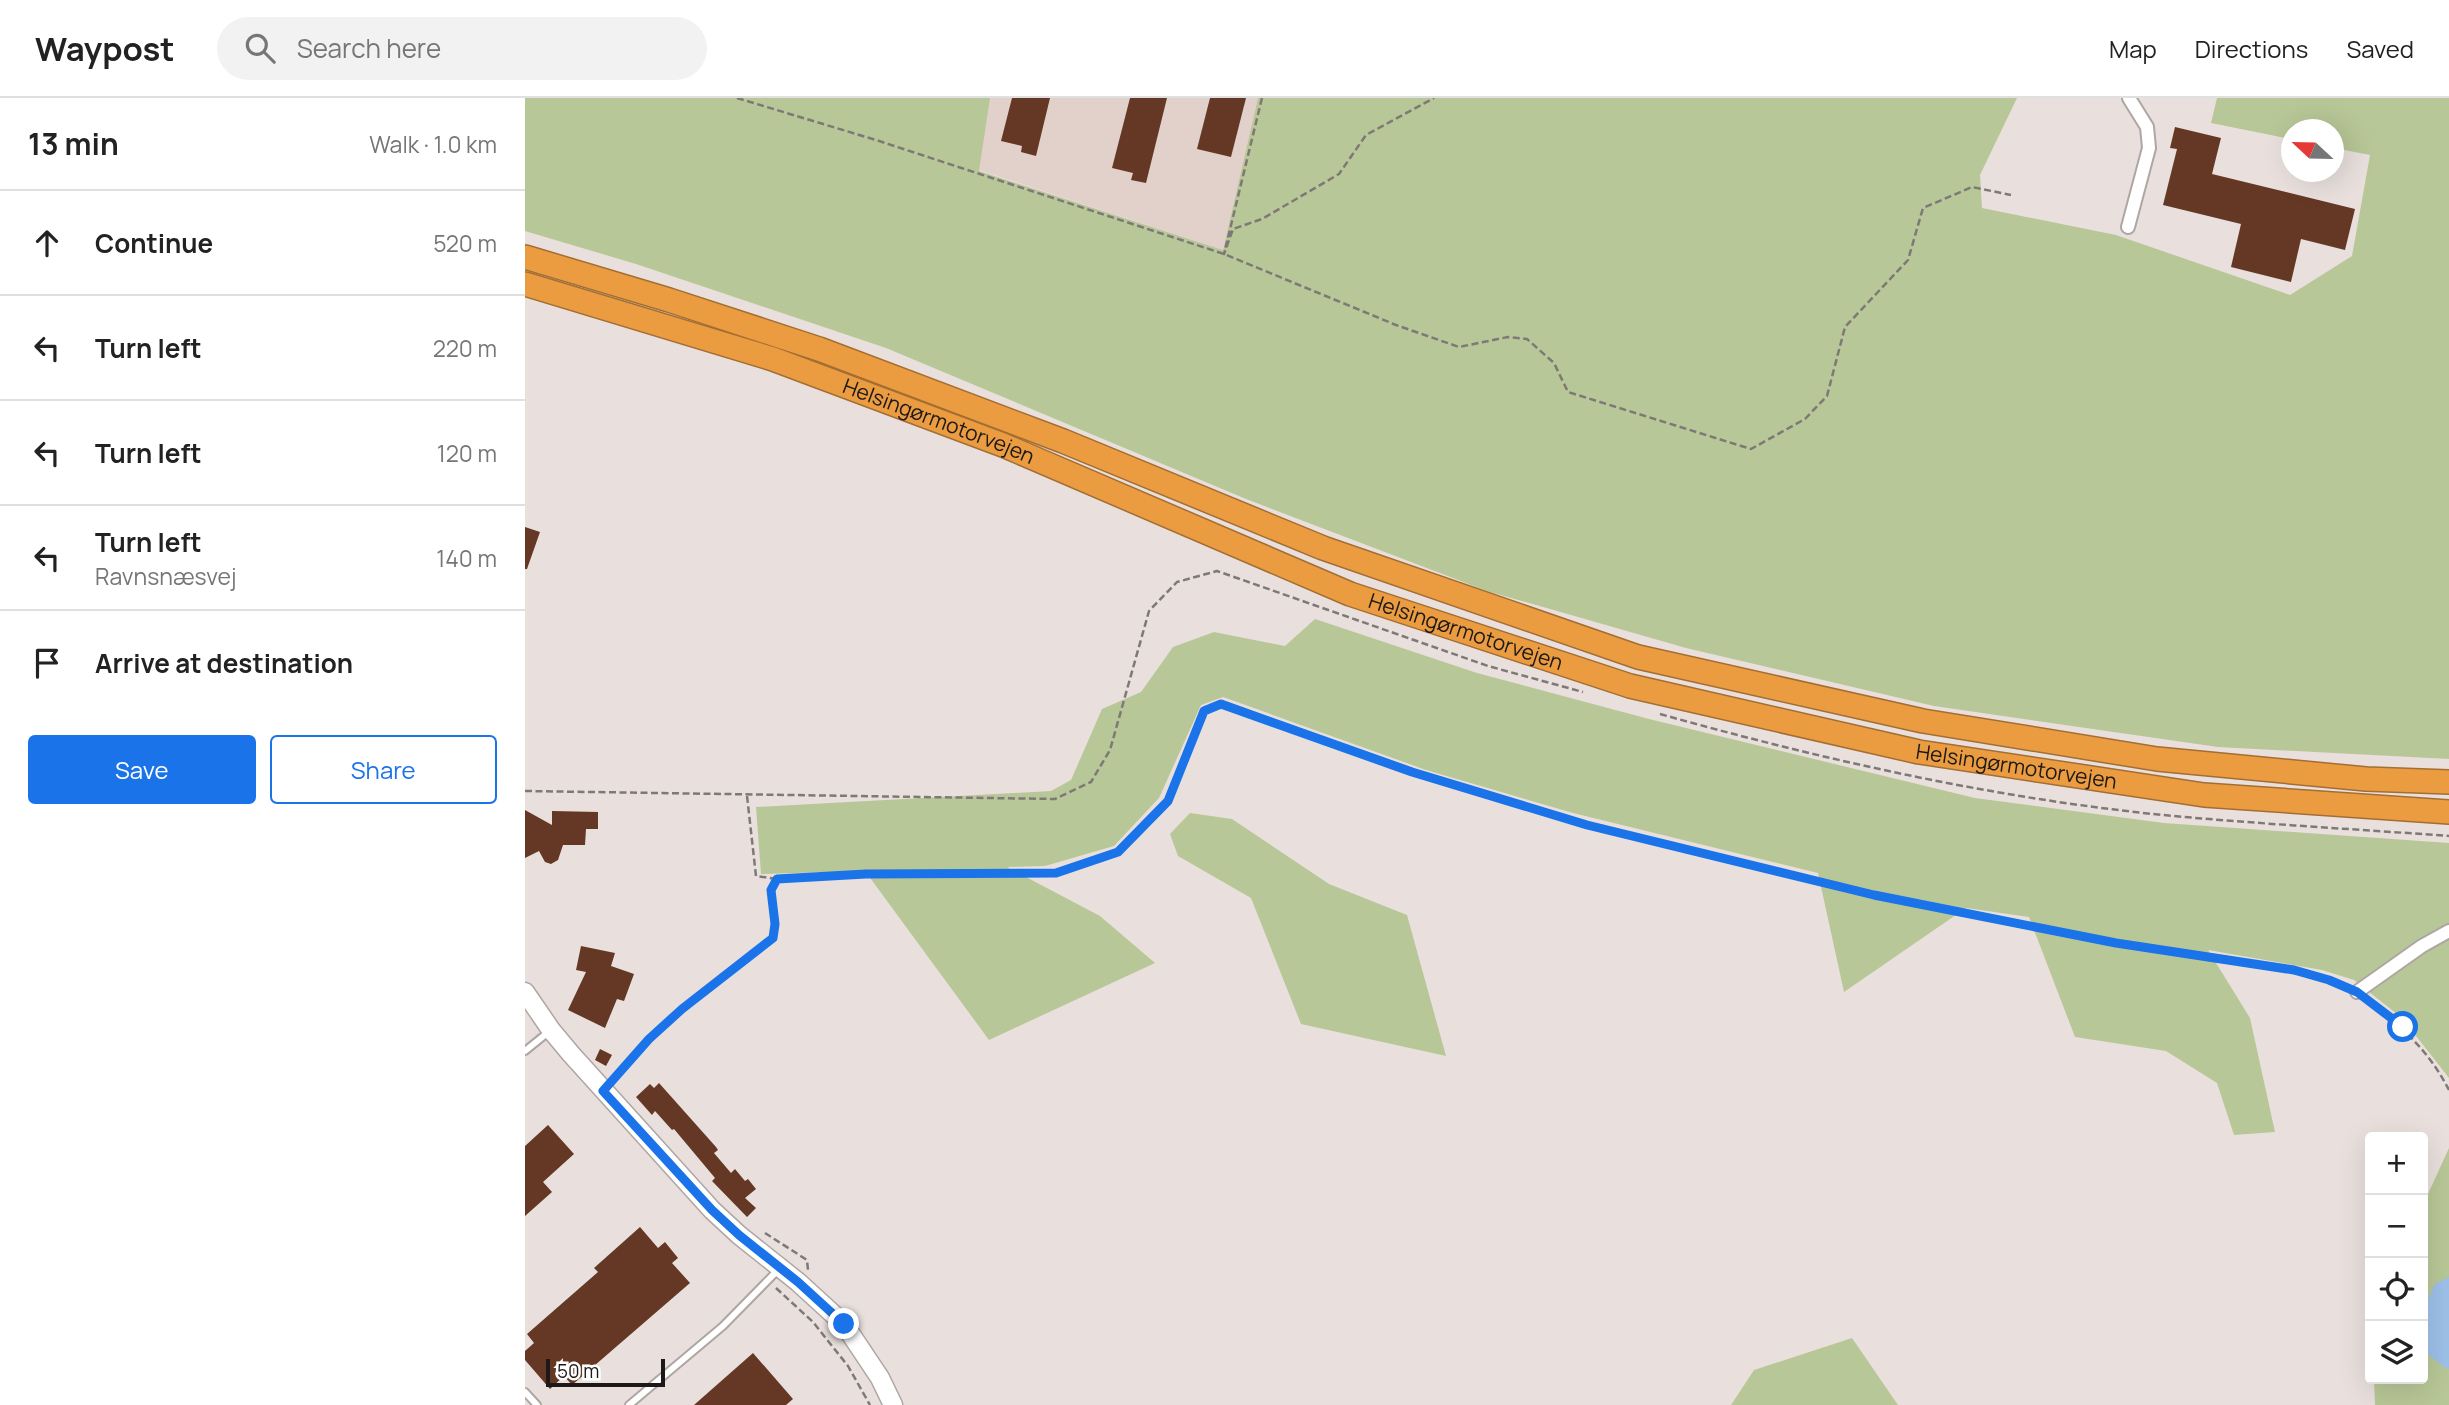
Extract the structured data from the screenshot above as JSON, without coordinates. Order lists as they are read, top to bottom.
{
  "streets": {
    "highway": ["Helsingørmotorvejen"]
  },
  "scale_bar": "50 m",
  "north": "left",
  "page": {
    "header": "Waypost",
    "search": "Search here",
    "nav": ["Map", "Directions", "Saved"],
    "heading": ["13 min", "Walk · 1.0 km"],
    "list": [
      ["Continue", "520 m"],
      ["Turn left", "220 m"],
      ["Turn left", "120 m"],
      ["Turn left", "Ravnsnæsvej", "140 m"],
      "Arrive at destination"
    ],
    "buttons": ["Save", "Share"],
    "map_buttons": ["+", "−"],
    "scale": "50 m"
  }
}
